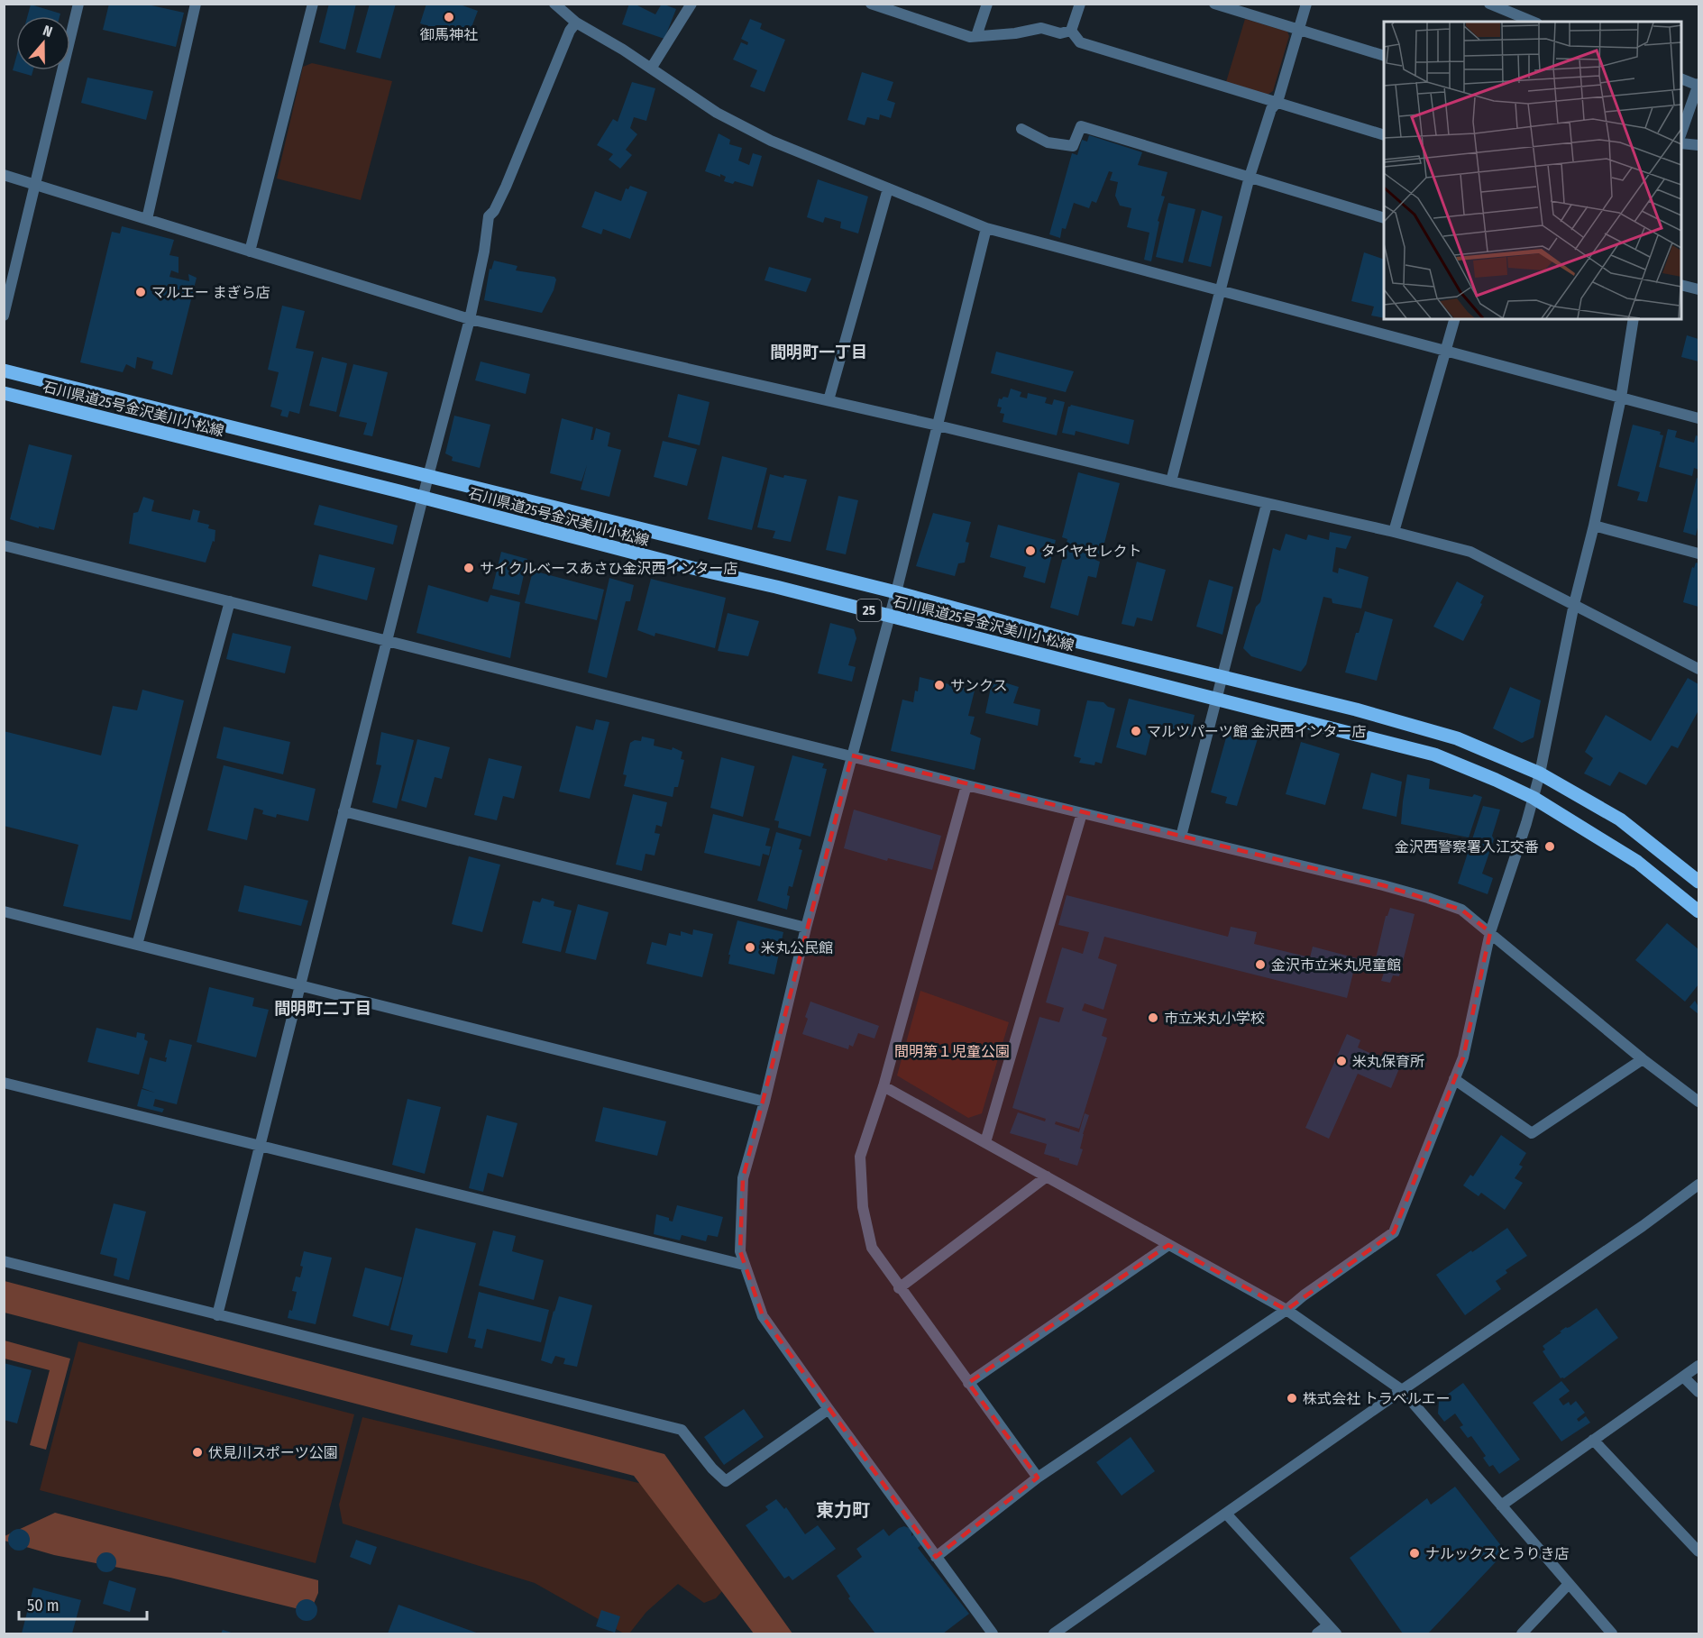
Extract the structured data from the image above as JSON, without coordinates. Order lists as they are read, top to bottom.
{
  "streets": {
    "main road": ["石川県道25号金沢美川小松線", "25"]
  },
  "districts": ["間明町一丁目", "間明町二丁目", "東力町"],
  "parks": ["間明第１児童公園"],
  "places": [
    "御馬神社",
    "マルエー まぎら店",
    "タイヤセレクト",
    "サイクルベースあさひ金沢西インター店",
    "サンクス",
    "マルツパーツ館 金沢西インター店",
    "金沢西警察署入江交番",
    "米丸公民館",
    "金沢市立米丸児童館",
    "市立米丸小学校",
    "米丸保育所",
    "株式会社 トラベルエー",
    "伏見川スポーツ公園",
    "ナルックスとうりき店"
  ],
  "scale_bar": "50 m",
  "north": "top"
}
